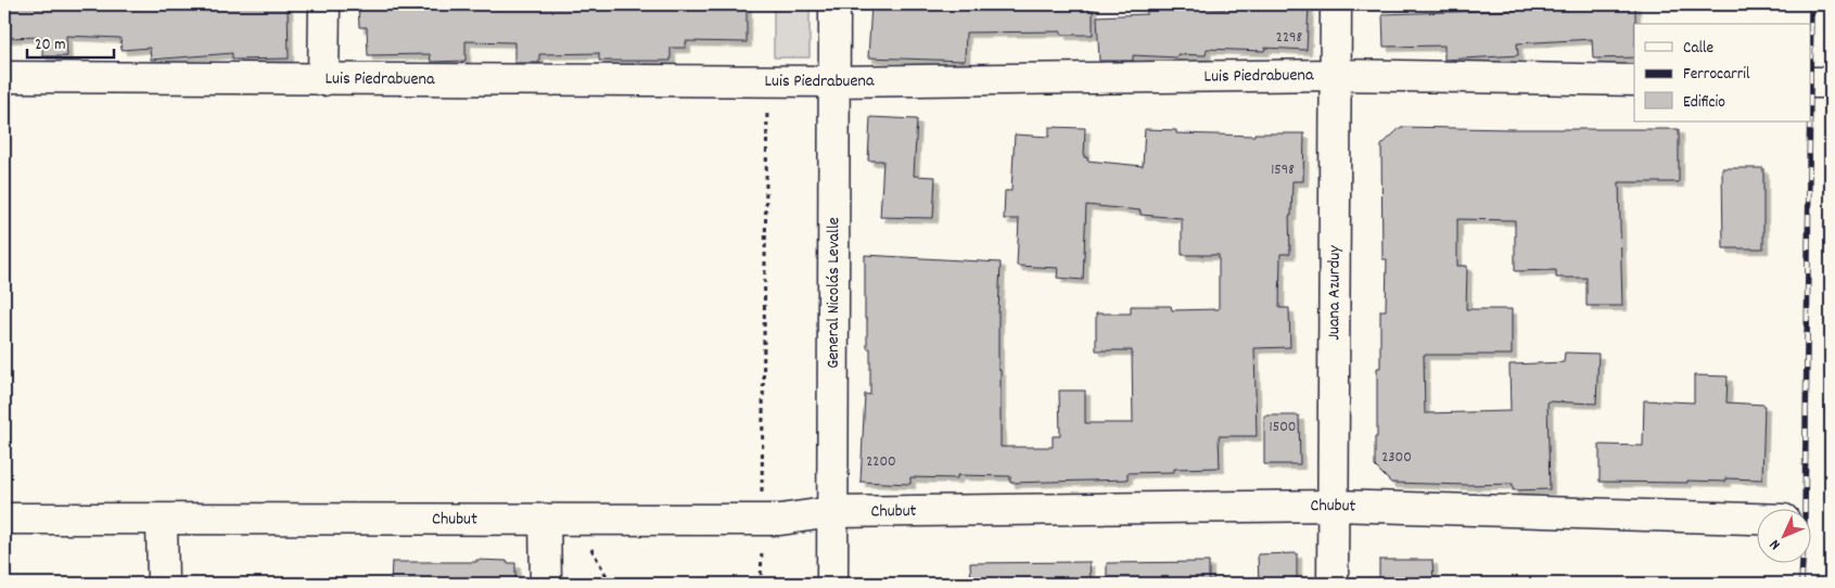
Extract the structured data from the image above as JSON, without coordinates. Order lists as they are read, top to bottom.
{
  "streets": {
    "street": [
      "Luis Piedrabuena",
      "General Nicolás Levalle",
      "Juana Azurduy",
      "Chubut"
    ]
  },
  "crossings": [
    ["Luis Piedrabuena", "General Nicolás Levalle"],
    ["Luis Piedrabuena", "Juana Azurduy"],
    ["General Nicolás Levalle", "Chubut"],
    ["Juana Azurduy", "Chubut"]
  ],
  "house_numbers": [
    "2298",
    "1598",
    "1500",
    "2300",
    "2200"
  ],
  "legend": ["Calle", "Ferrocarril", "Edificio"],
  "scale_bar": "20 m",
  "north": "bottom left"
}
